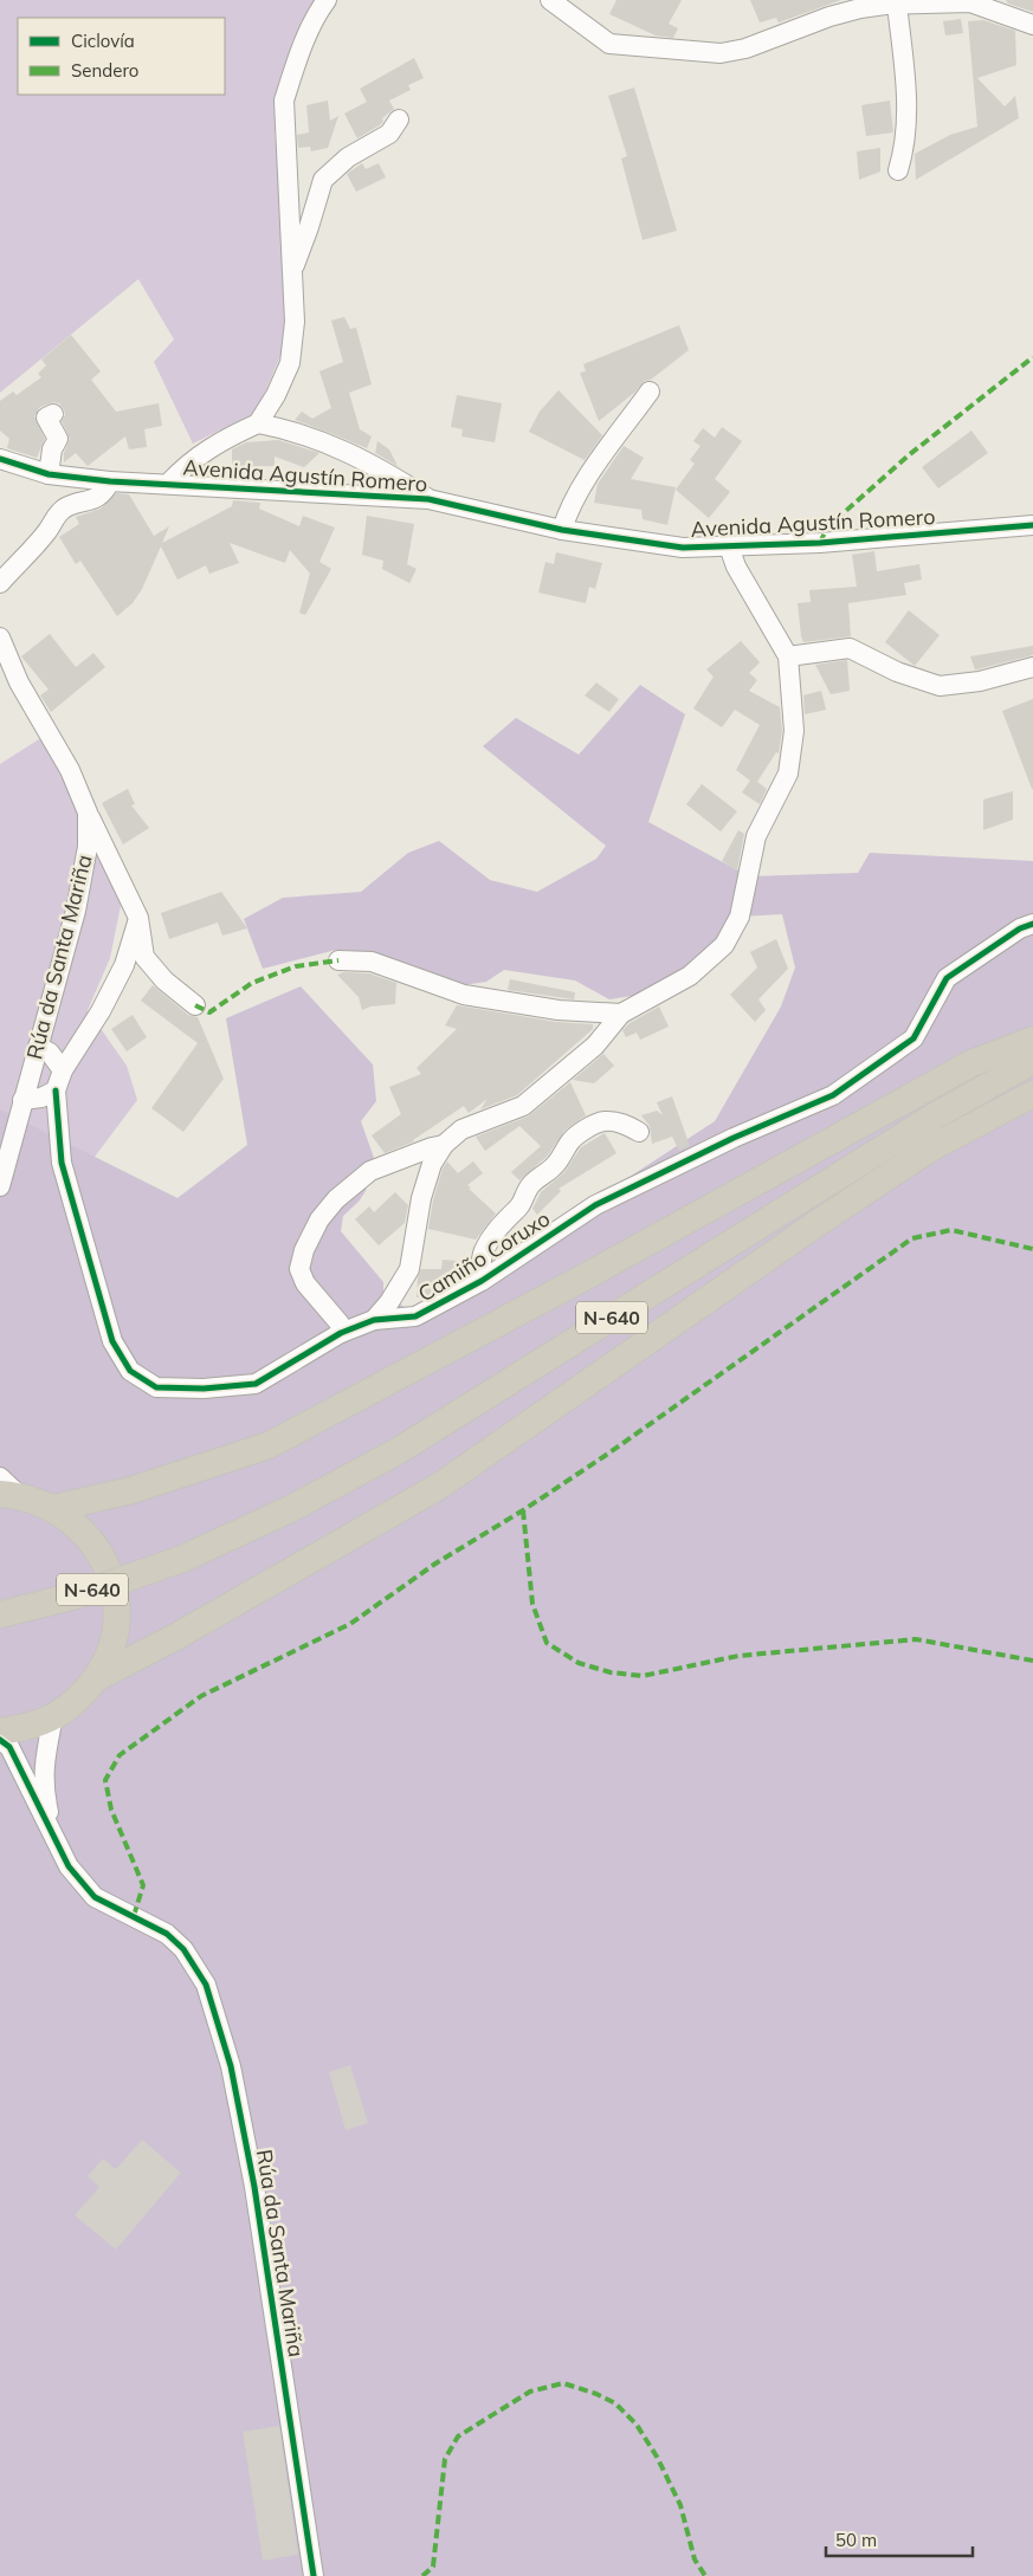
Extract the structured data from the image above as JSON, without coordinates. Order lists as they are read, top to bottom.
{
  "streets": {
    "highway": ["N-640"],
    "street": ["Avenida Agustín Romero", "Rúa da Santa Mariña", "Camiño Coruxo"]
  },
  "legend": ["Ciclovía", "Sendero"],
  "scale_bar": "50 m"
}
